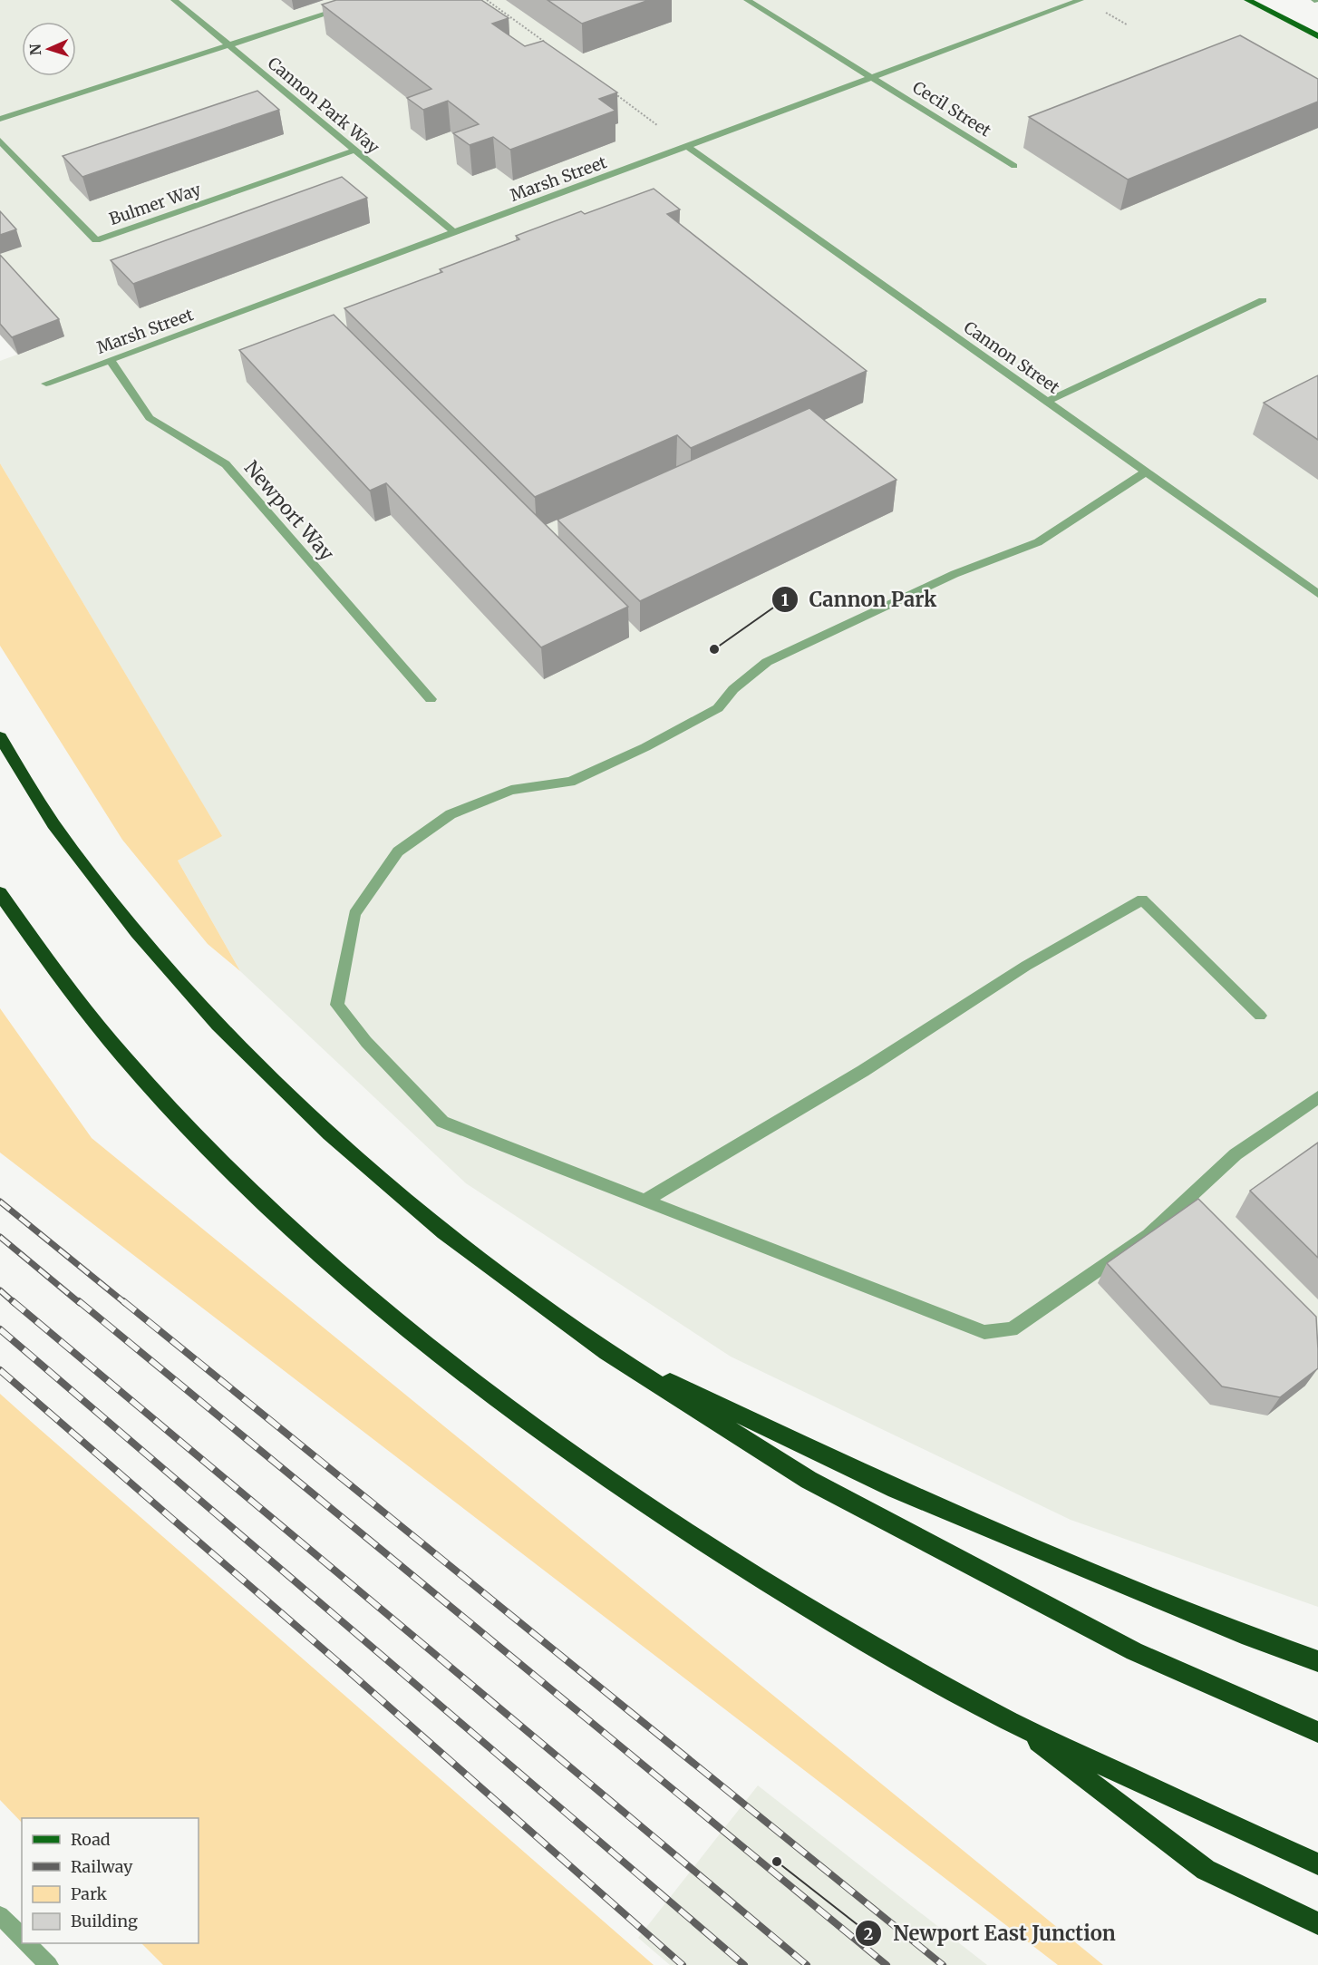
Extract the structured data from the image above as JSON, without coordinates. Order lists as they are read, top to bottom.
{
  "streets": {
    "street": [
      "Cannon Park Way",
      "Cecil Street",
      "Marsh Street",
      "Bulmer Way",
      "Cannon Street",
      "Newport Way"
    ]
  },
  "crossings": [
    ["Cannon Park Way", "Marsh Street"],
    ["Cannon Park Way", "Bulmer Way"],
    ["Cecil Street", "Marsh Street"],
    ["Marsh Street", "Cannon Street"],
    ["Marsh Street", "Newport Way"]
  ],
  "places": ["Cannon Park", "Newport East Junction"],
  "legend": [
    "Road",
    "Railway",
    "Park",
    "Building"
  ],
  "north": "left"
}
